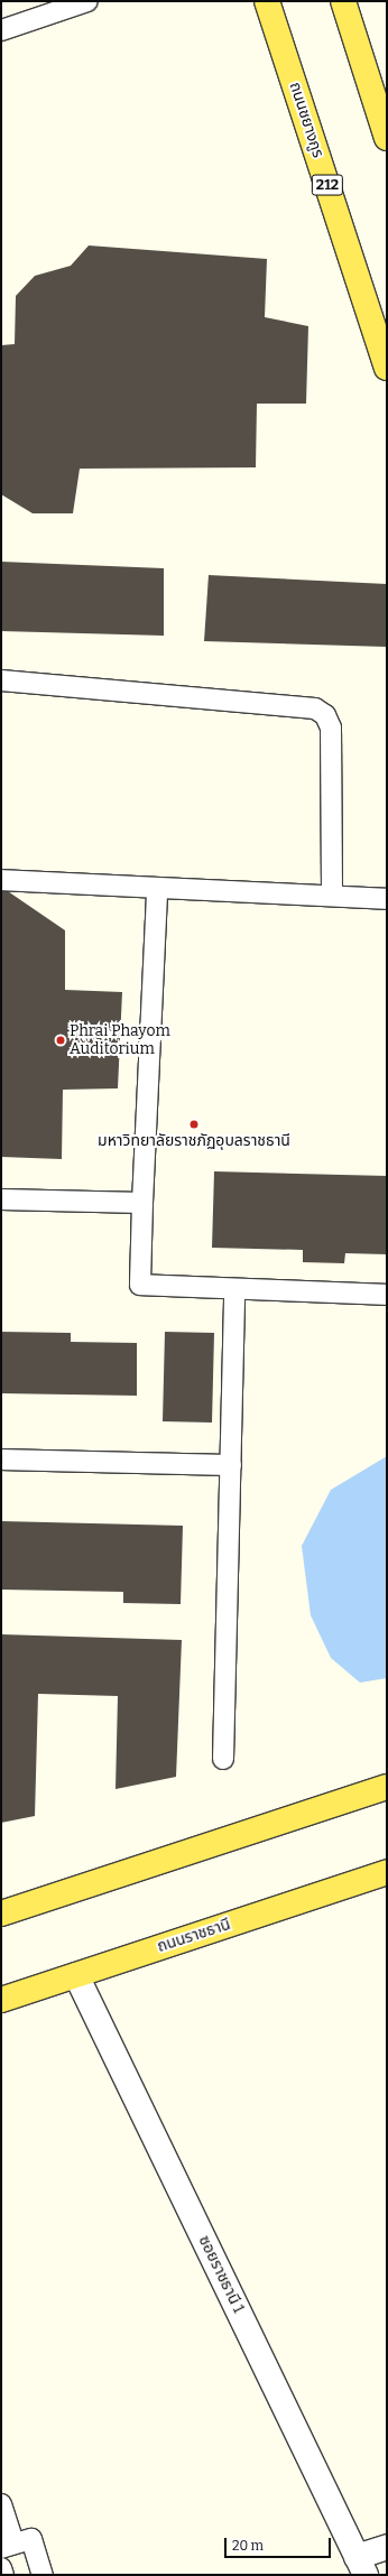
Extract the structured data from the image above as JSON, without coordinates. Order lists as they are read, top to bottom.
{
  "streets": {
    "main road": ["ถนนชยางกูร", "212", "ถนนราชธานี"],
    "street": ["ซอยราชธานี 1"]
  },
  "crossings": [
    ["ถนนราชธานี", "ซอยราชธานี 1"]
  ],
  "places": ["Phrai Phayom Auditorium", "มหาวิทยาลัยราชภัฏอุบลราชธานี"],
  "scale_bar": "20 m"
}
